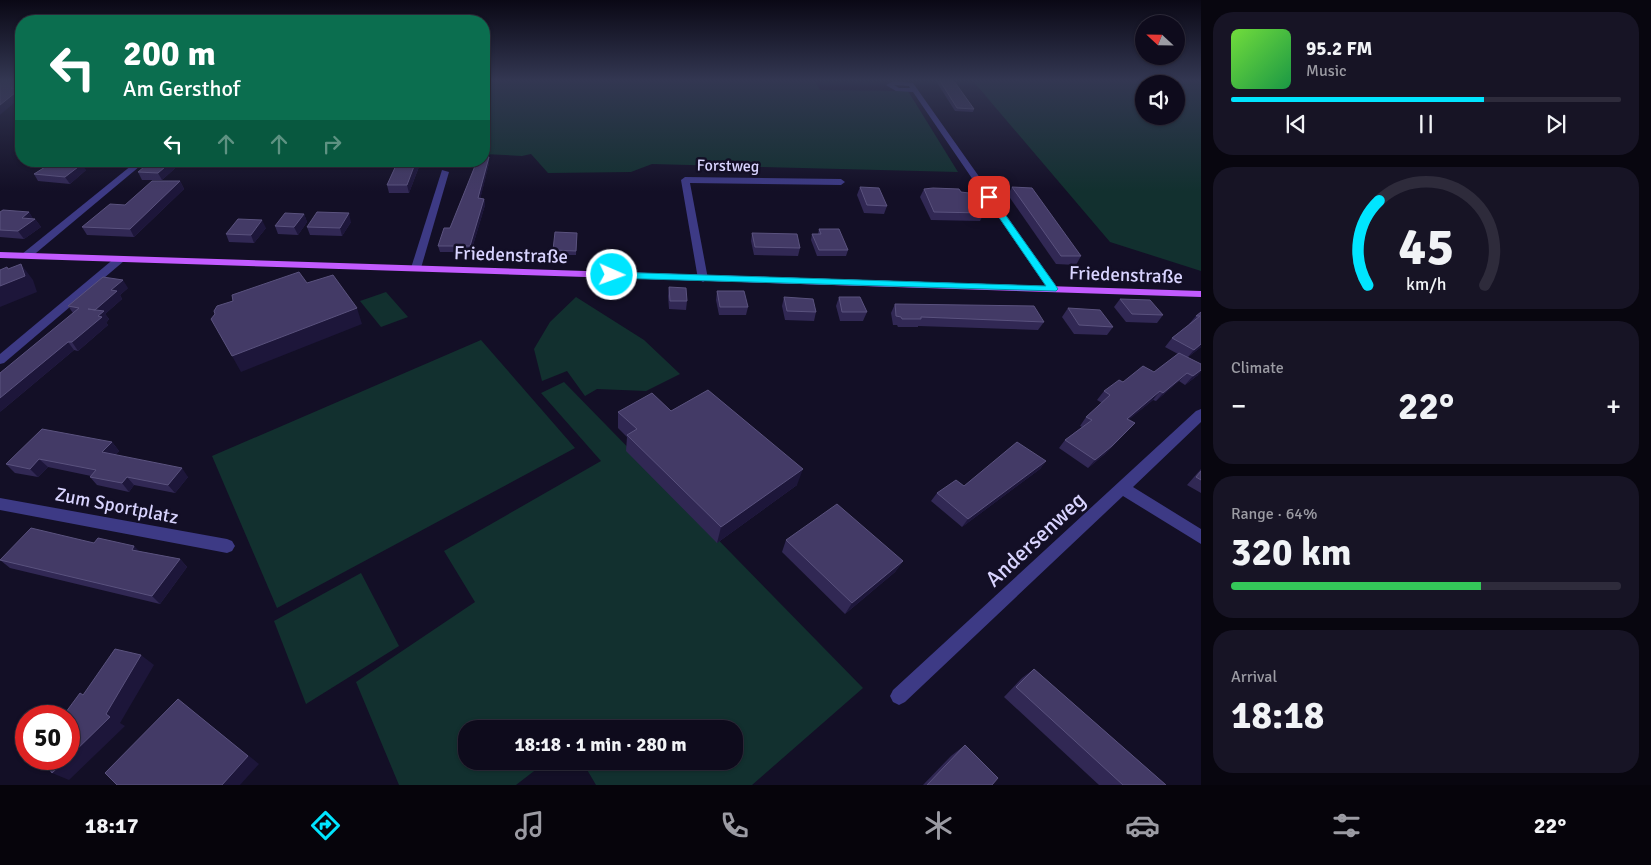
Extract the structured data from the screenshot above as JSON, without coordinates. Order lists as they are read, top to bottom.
{
  "streets": {
    "main road": ["Friedenstraße"],
    "street": ["Forstweg", "Zum Sportplatz", "Andersenweg"]
  },
  "crossings": [
    ["Forstweg", "Friedenstraße"]
  ],
  "north": "left",
  "page": {
    "turn": ["200 m", "Am Gersthof"],
    "song": ["95.2 FM", "Music"],
    "tile": [
      "Climate",
      ["Range · 64%", "320 km"],
      ["Arrival", "18:18"]
    ],
    "heat": ["−", "22°", "+"],
    "limit": "50",
    "trip": "18:18 · 1 min · 280 m",
    "tabs": ["18:17", "22°"],
    "gauge": ["45", "km/h"]
  }
}
